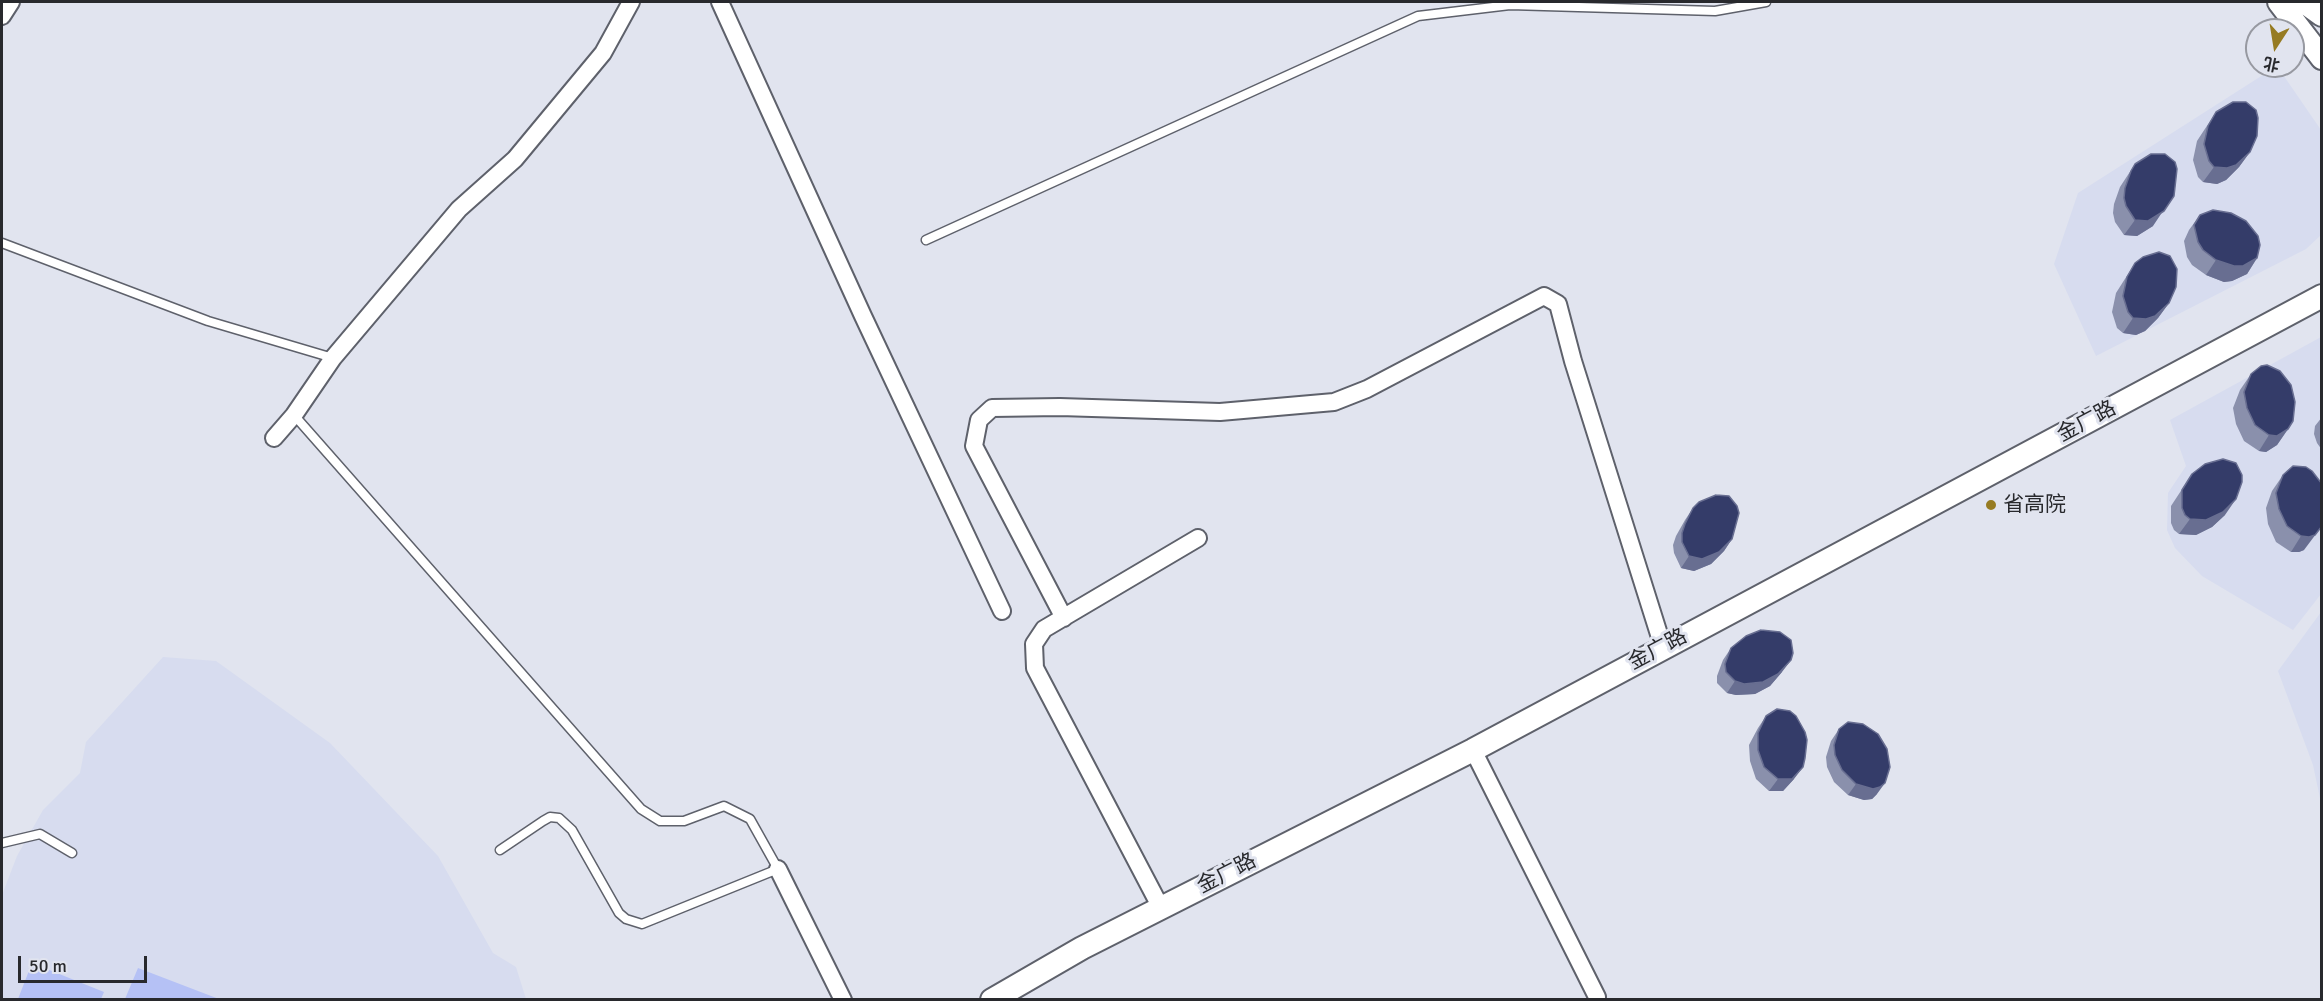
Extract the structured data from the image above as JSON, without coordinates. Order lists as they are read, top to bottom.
{
  "streets": {
    "street": ["金广路"]
  },
  "places": ["省高院"],
  "scale_bar": "50 m",
  "north": "bottom"
}
